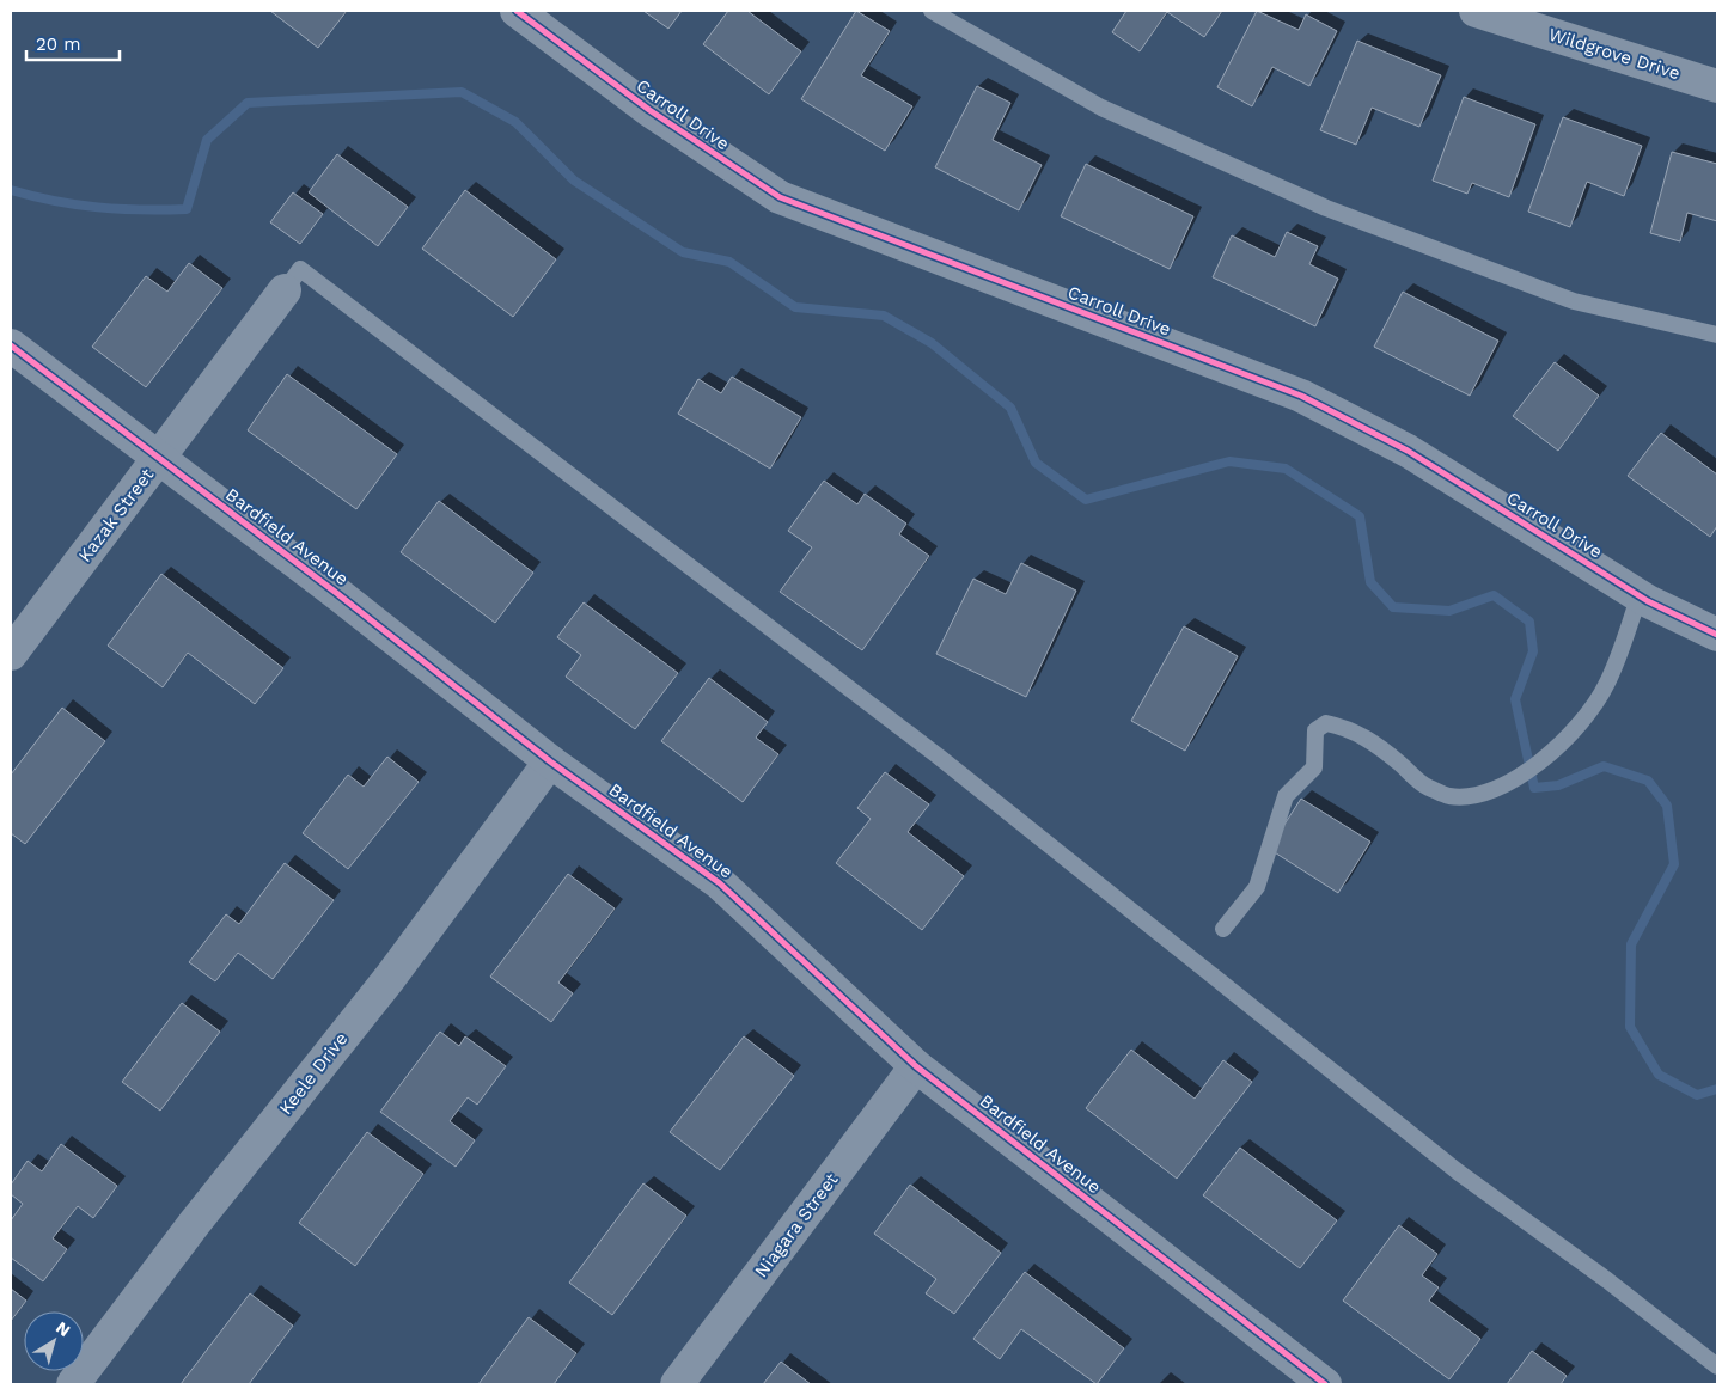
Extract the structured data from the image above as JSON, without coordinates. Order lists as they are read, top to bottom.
{
  "streets": {
    "street": [
      "Wildgrove Drive",
      "Carroll Drive",
      "Kazak Street",
      "Bardfield Avenue",
      "Keele Drive",
      "Niagara Street"
    ]
  },
  "crossings": [
    ["Kazak Street", "Bardfield Avenue"],
    ["Bardfield Avenue", "Keele Drive"],
    ["Bardfield Avenue", "Niagara Street"]
  ],
  "scale_bar": "20 m",
  "north": "top right"
}
